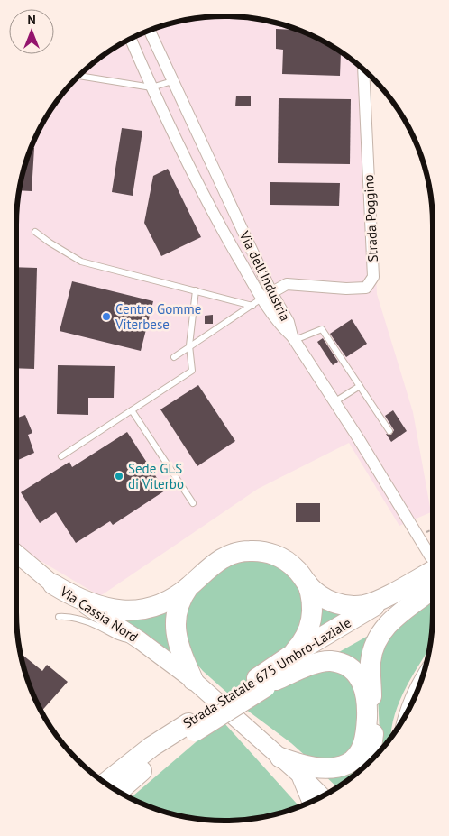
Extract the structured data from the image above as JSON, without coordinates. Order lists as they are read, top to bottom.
{
  "streets": {
    "highway": ["Strada Statale 675 Umbro-Laziale"],
    "main road": ["Via Cassia Nord"],
    "street": ["Strada Poggino", "Via dell'Industria"]
  },
  "crossings": [
    ["Strada Poggino", "Via dell'Industria"]
  ],
  "places": ["Centro Gomme Viterbese", "Sede GLS di Viterbo"],
  "north": "top"
}
